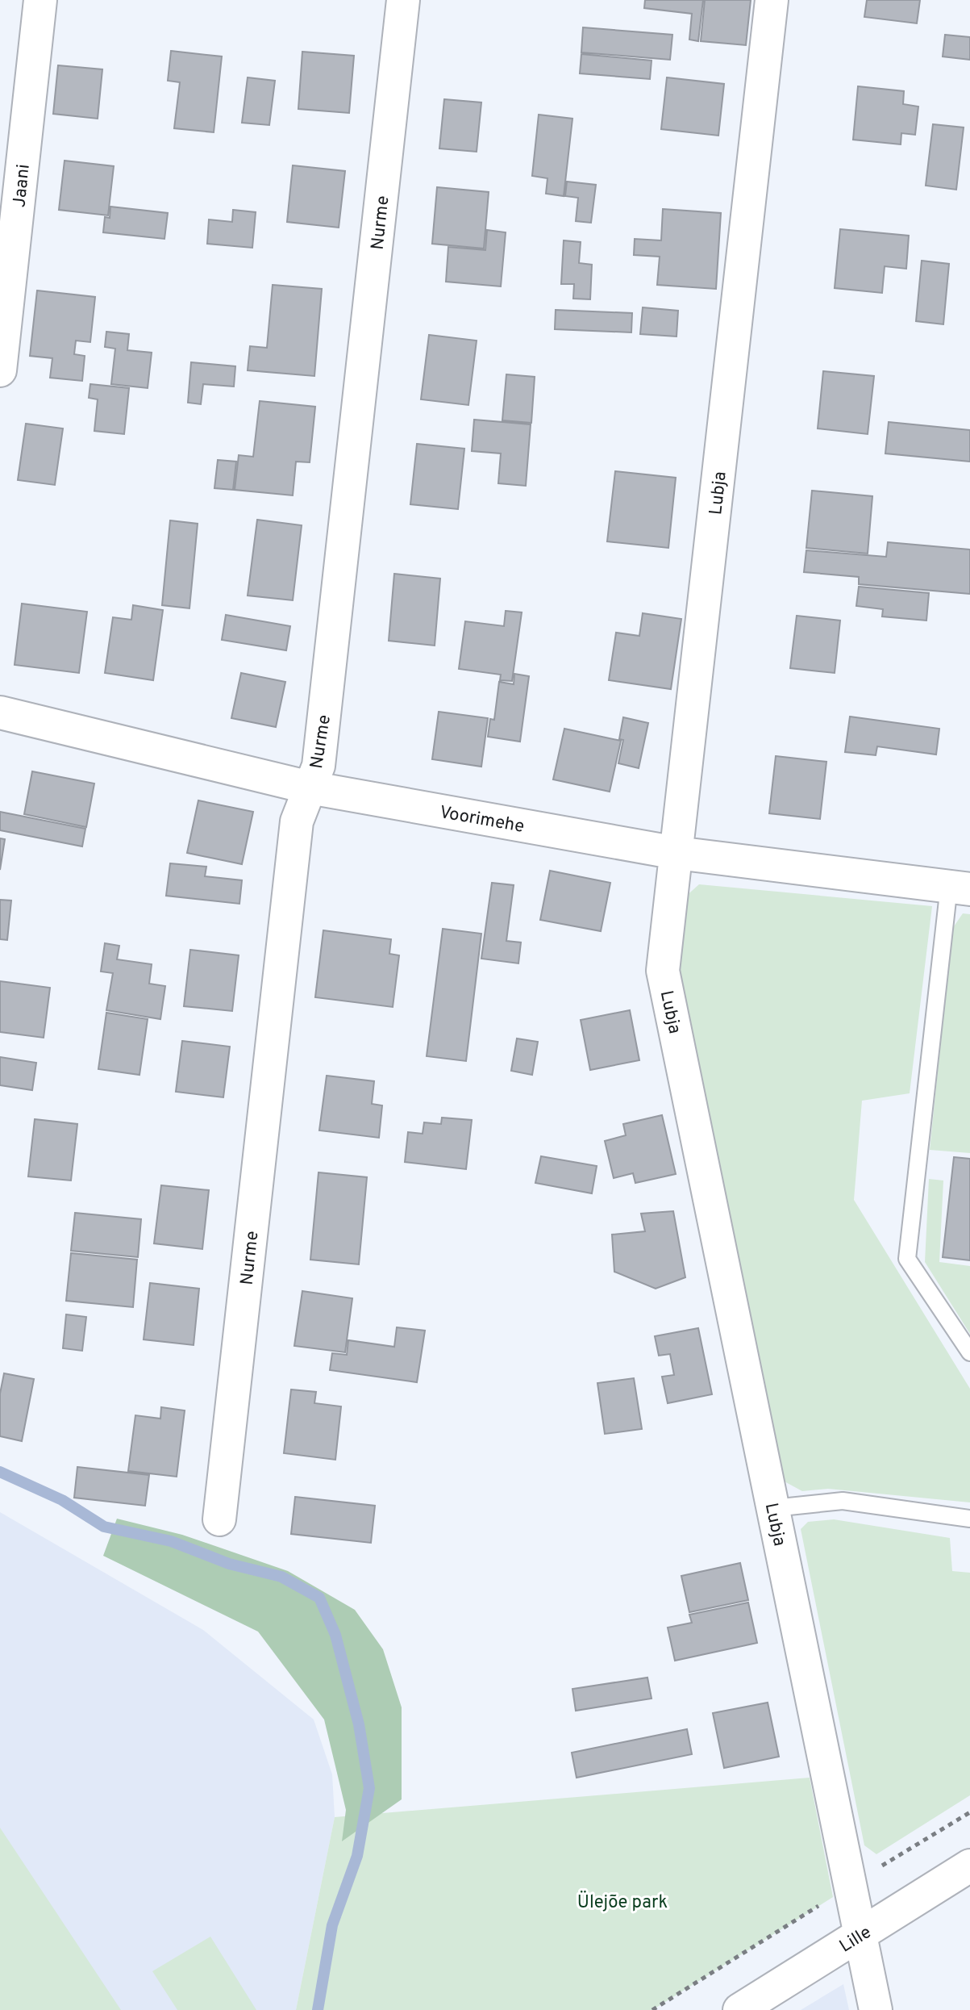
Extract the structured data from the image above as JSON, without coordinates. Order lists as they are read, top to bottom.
{
  "streets": {
    "street": [
      "Jaani",
      "Nurme",
      "Lubja",
      "Voorimehe",
      "Lille"
    ]
  },
  "crossings": [
    ["Nurme", "Voorimehe"],
    ["Lubja", "Voorimehe"],
    ["Lubja", "Lille"]
  ],
  "parks": ["Ülejõe park"]
}
